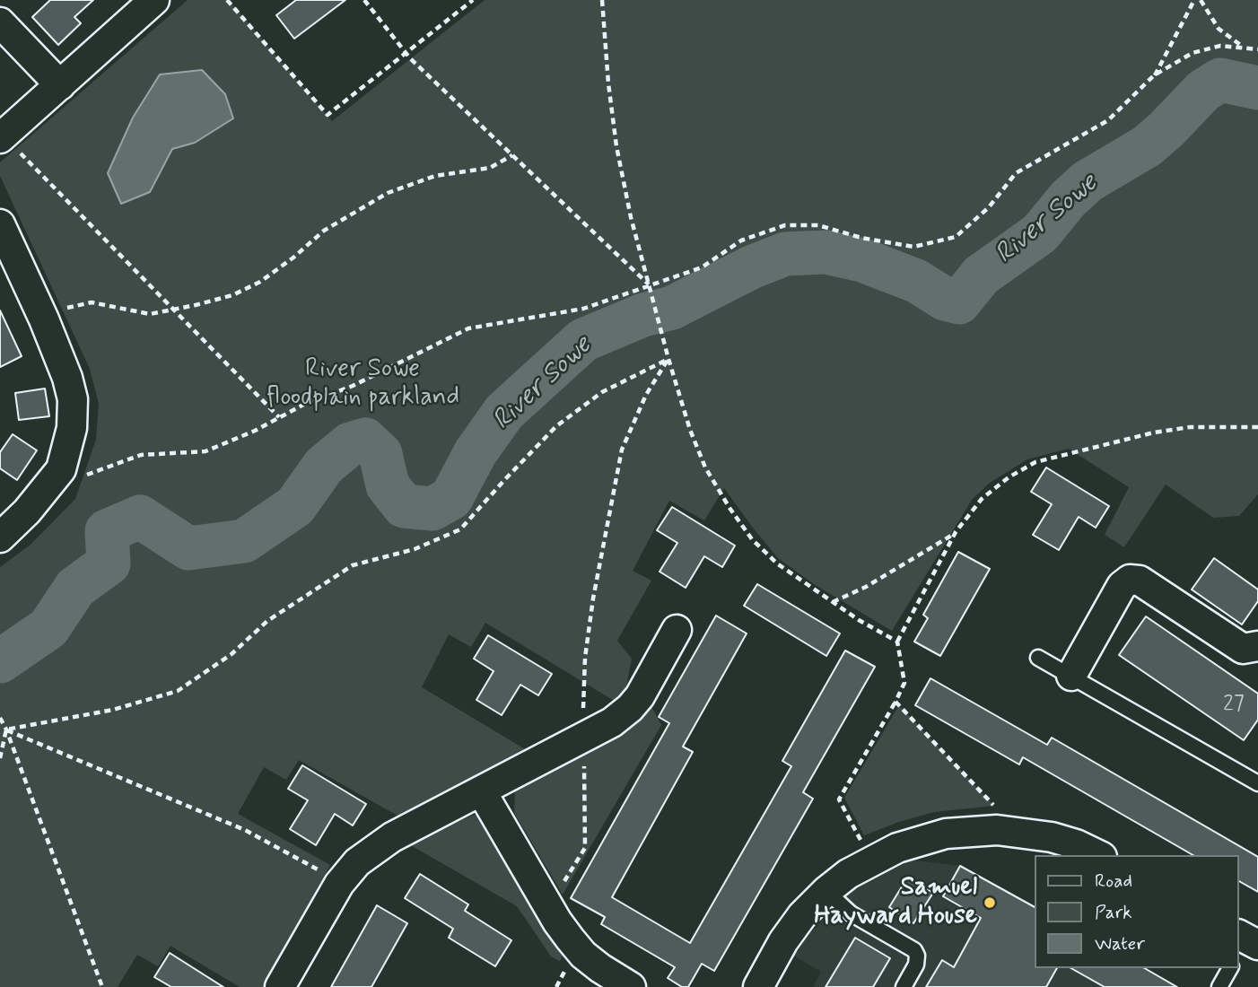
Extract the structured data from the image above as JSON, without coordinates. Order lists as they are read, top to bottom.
{
  "water": ["River Sowe"],
  "parks": ["River Sowe floodplain parkland"],
  "places": ["Samuel Hayward House"],
  "house_numbers": ["27"],
  "legend": ["Road", "Park", "Water"]
}
